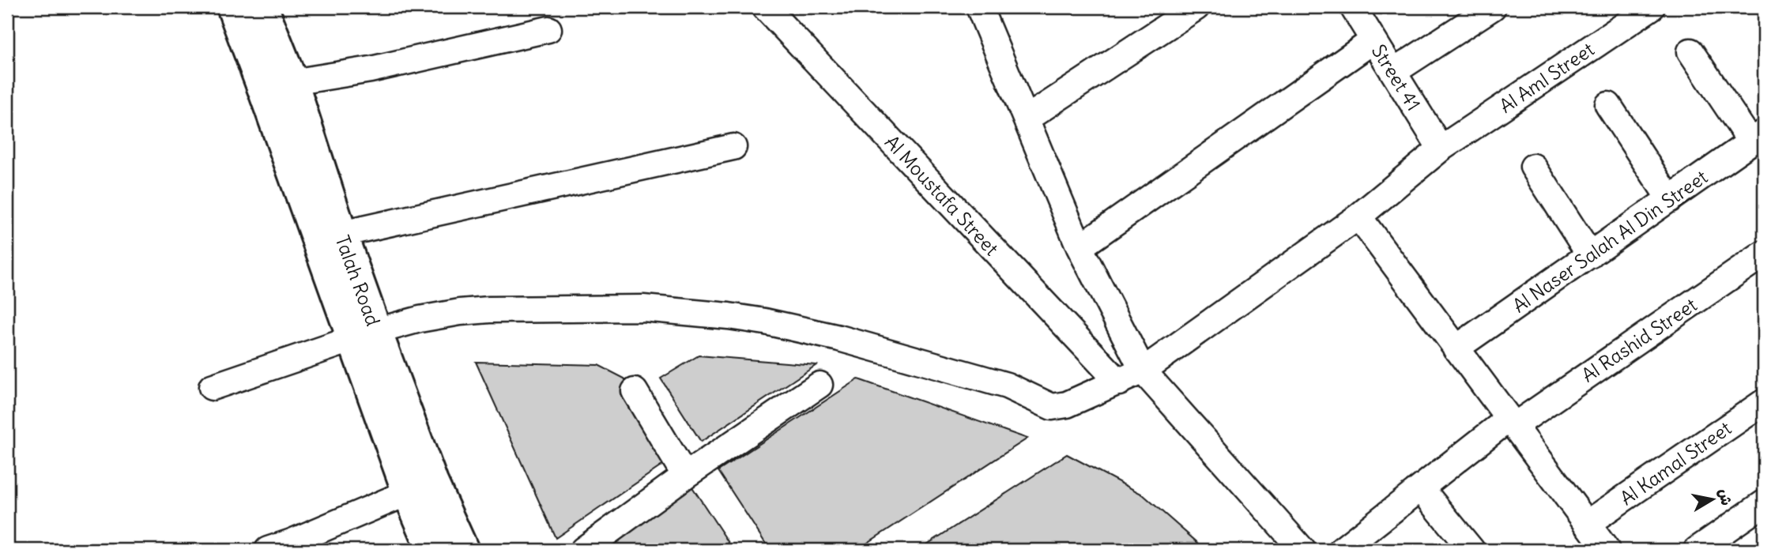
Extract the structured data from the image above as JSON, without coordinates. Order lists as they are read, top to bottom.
{
  "streets": {
    "main road": ["Talah Road"],
    "street": [
      "Street 41",
      "Al Aml Street",
      "Al Moustafa Street",
      "Al Naser Salah Al Din Street",
      "Al Rashid Street",
      "Al Kamal Street"
    ]
  },
  "crossings": [
    ["Street 41", "Al Aml Street"],
    ["Al Aml Street", "Al Moustafa Street"],
    ["Al Aml Street", "Talah Road"]
  ],
  "north": "right"
}
